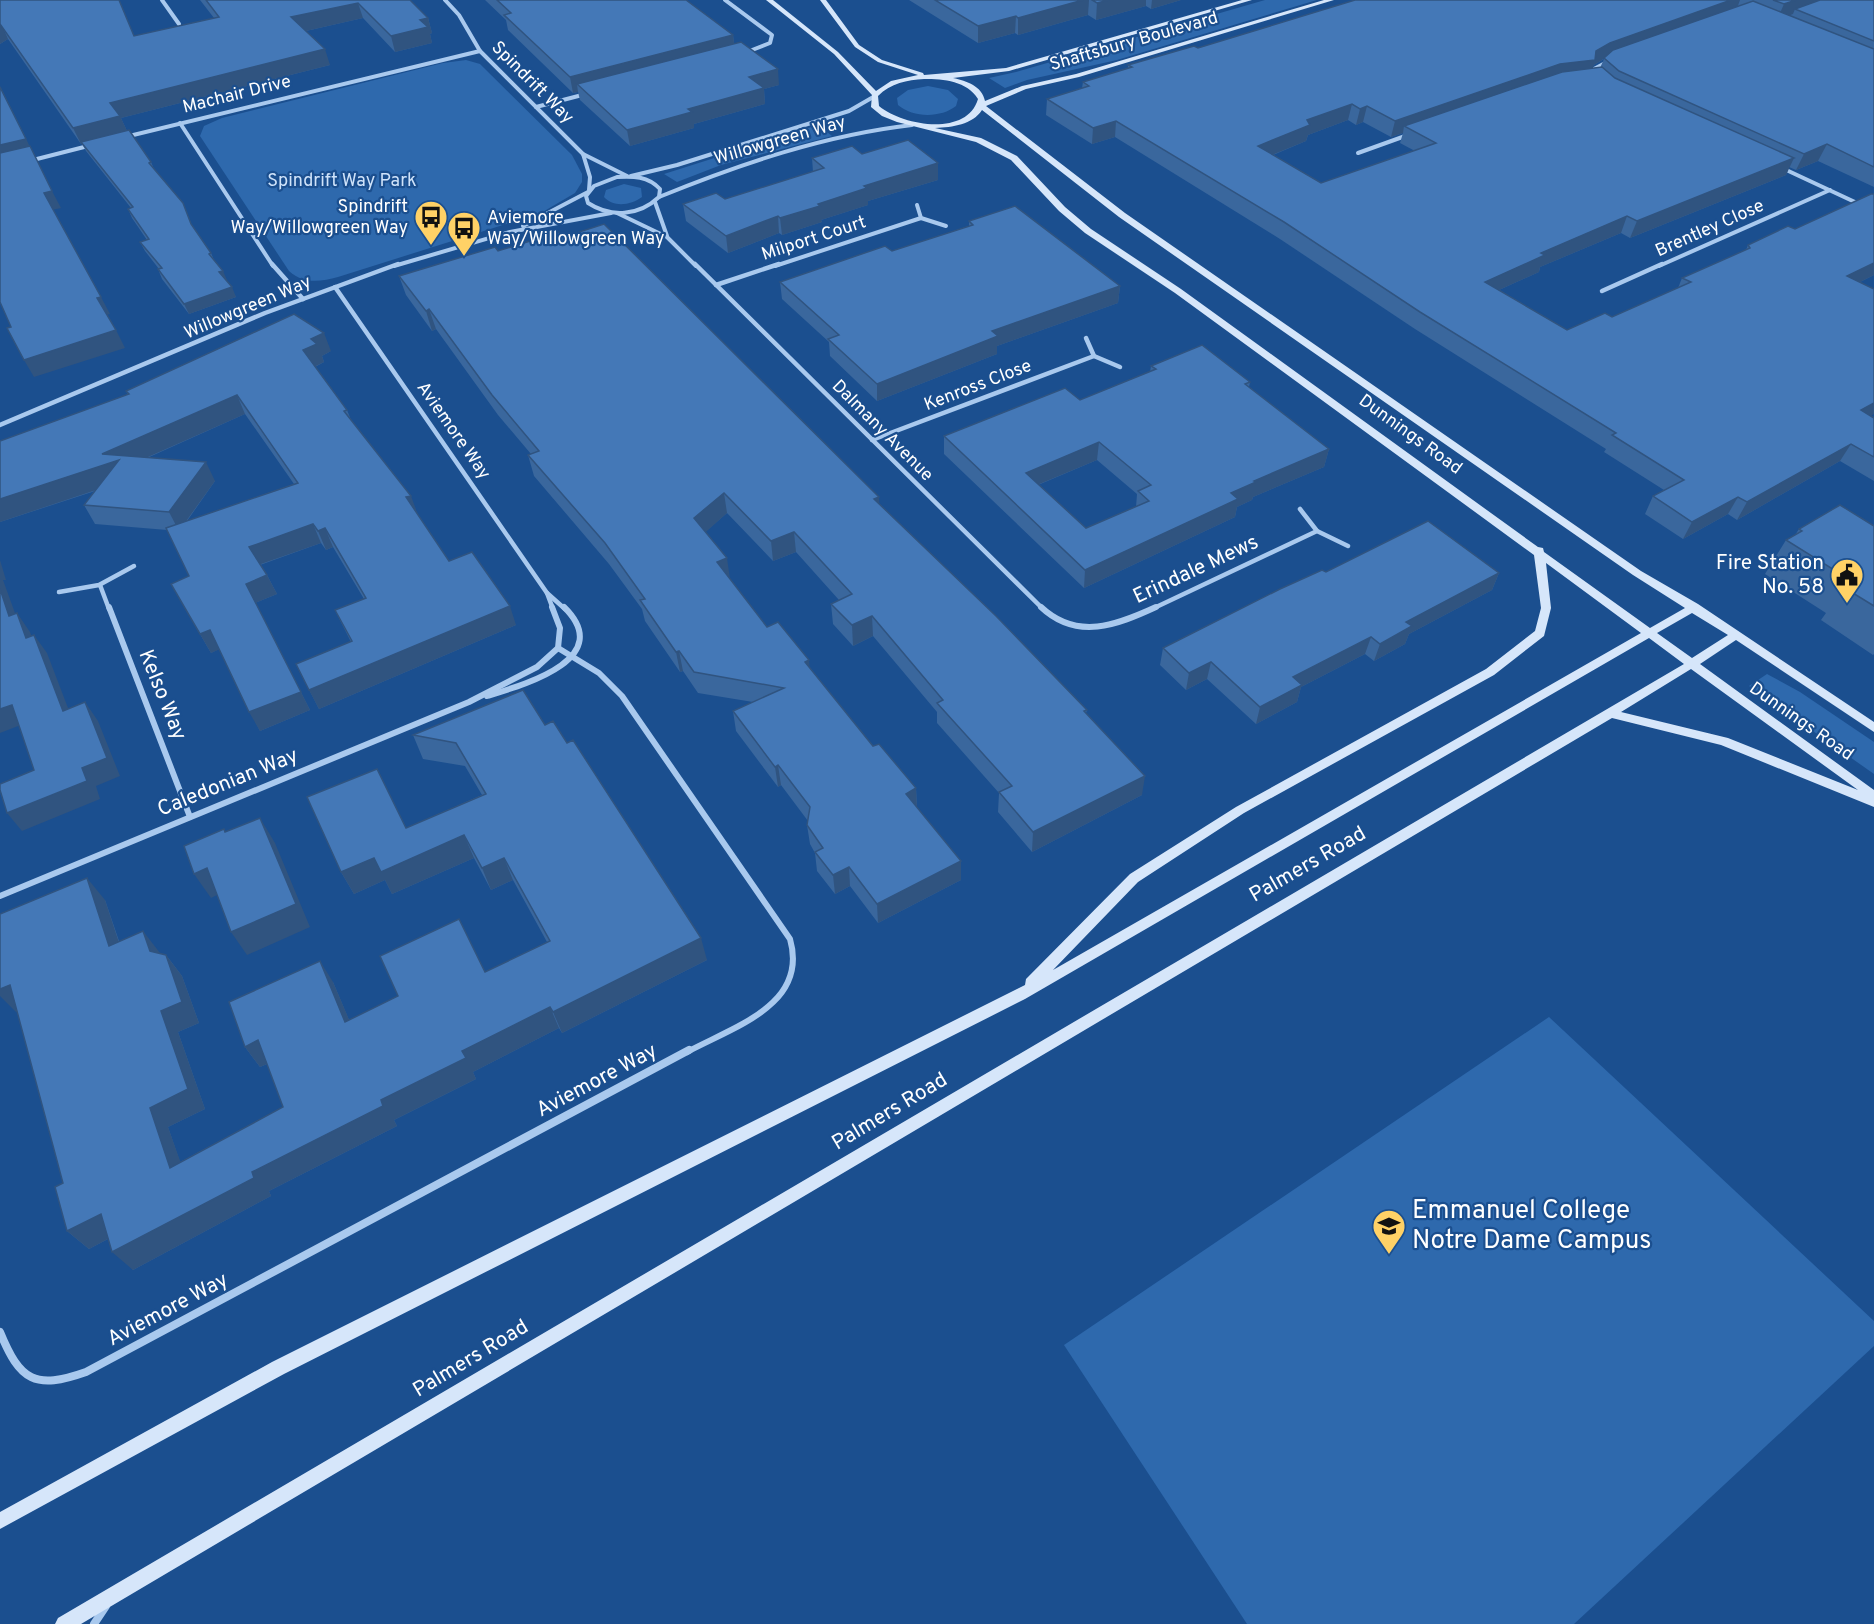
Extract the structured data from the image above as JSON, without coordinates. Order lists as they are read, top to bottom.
{
  "streets": {
    "main road": ["Shaftsbury Boulevard", "Dunnings Road", "Palmers Road"],
    "street": [
      "Spindrift Way",
      "Machair Drive",
      "Willowgreen Way",
      "Brentley Close",
      "Milport Court",
      "Kenross Close",
      "Aviemore Way",
      "Dalmany Avenue",
      "Erindale Mews",
      "Kelso Way",
      "Caledonian Way"
    ]
  },
  "crossings": [
    ["Shaftsbury Boulevard", "Willowgreen Way"],
    ["Shaftsbury Boulevard", "Dunnings Road"],
    ["Spindrift Way", "Machair Drive"],
    ["Spindrift Way", "Willowgreen Way"],
    ["Willowgreen Way", "Aviemore Way"],
    ["Willowgreen Way", "Dalmany Avenue"],
    ["Willowgreen Way", "Dunnings Road"],
    ["Milport Court", "Dalmany Avenue"],
    ["Kenross Close", "Dalmany Avenue"],
    ["Aviemore Way", "Caledonian Way"],
    ["Dalmany Avenue", "Erindale Mews"],
    ["Dunnings Road", "Palmers Road"],
    ["Kelso Way", "Caledonian Way"]
  ],
  "parks": ["Spindrift Way Park"],
  "places": {
    "bus stop": ["Spindrift Way/Willowgreen Way", "Aviemore Way/Willowgreen Way"],
    "public building": ["Fire Station No. 58"],
    "school or university": ["Emmanuel College Notre Dame Campus"]
  }
}
